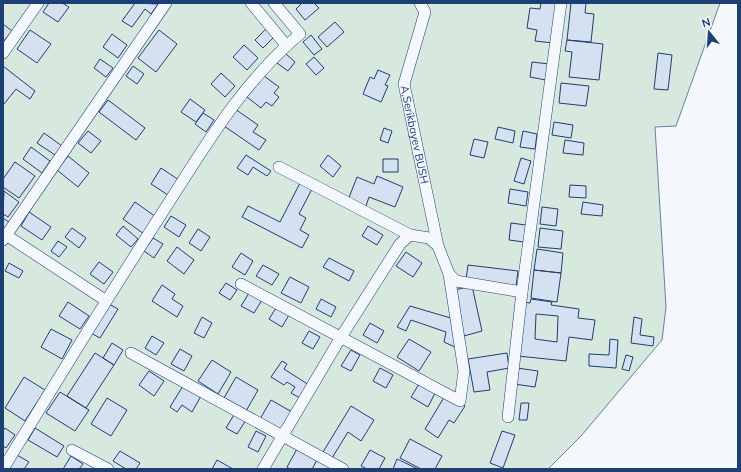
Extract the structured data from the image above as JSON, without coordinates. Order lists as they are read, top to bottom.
{
  "streets": {
    "street": ["A,Serikbayev BUSH"]
  },
  "north": "top"
}
